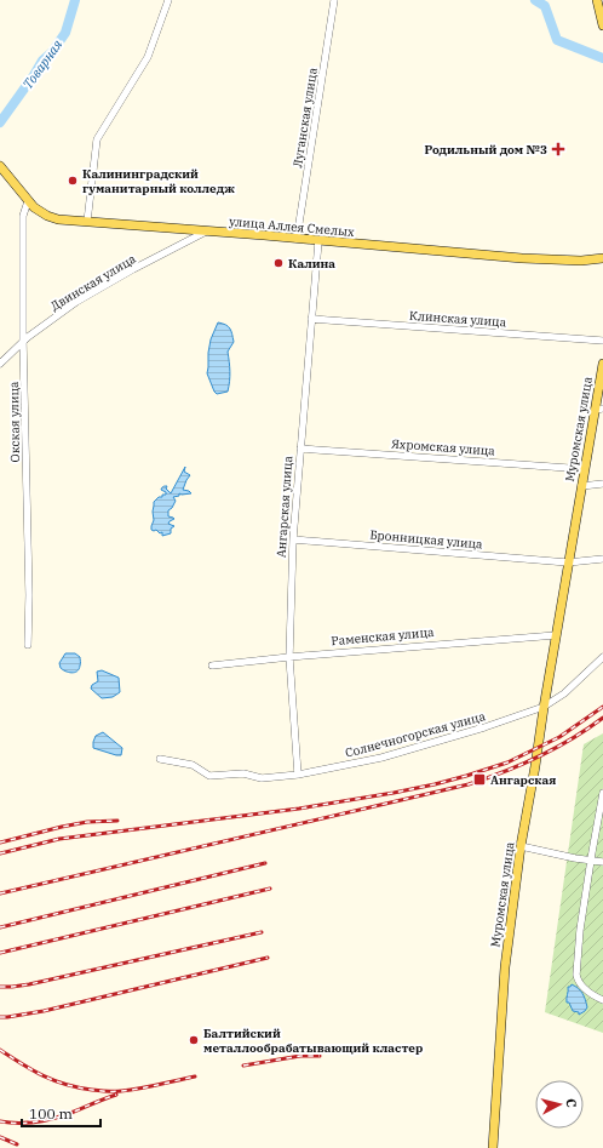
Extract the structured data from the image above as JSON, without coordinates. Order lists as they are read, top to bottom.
{
  "streets": {
    "main road": ["улица Аллея Смелых", "Муромская улица"],
    "street": [
      "Луганская улица",
      "Двинская улица",
      "Клинская улица",
      "Окская улица",
      "Яхромская улица",
      "Ангарская улица",
      "Бронницкая улица",
      "Раменская улица",
      "Солнечногорская улица"
    ]
  },
  "crossings": [
    ["Луганская улица", "улица Аллея Смелых"],
    ["улица Аллея Смелых", "Двинская улица"],
    ["улица Аллея Смелых", "Окская улица"],
    ["улица Аллея Смелых", "Ангарская улица"],
    ["Двинская улица", "Окская улица"],
    ["Клинская улица", "Ангарская улица"],
    ["Муромская улица", "Яхромская улица"],
    ["Муромская улица", "Бронницкая улица"],
    ["Муромская улица", "Раменская улица"],
    ["Муромская улица", "Солнечногорская улица"],
    ["Яхромская улица", "Ангарская улица"],
    ["Ангарская улица", "Бронницкая улица"],
    ["Ангарская улица", "Раменская улица"],
    ["Ангарская улица", "Солнечногорская улица"]
  ],
  "water": ["Товарная"],
  "places": {
    "health": ["Родильный дом №3"],
    "other": ["Калининградский гуманитарный колледж", "Калина", "Балтийский металлообрабатывающий кластер"],
    "transit": ["Ангарская"]
  },
  "scale_bar": "100 m",
  "north": "right"
}
